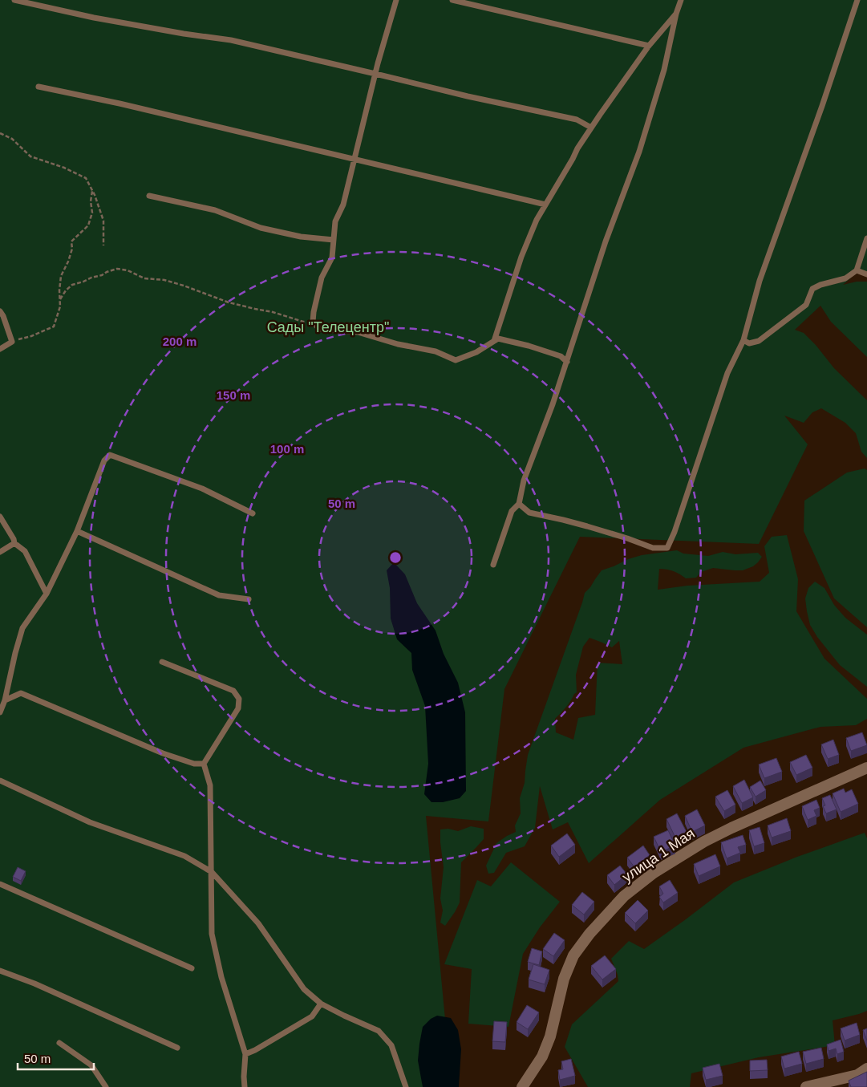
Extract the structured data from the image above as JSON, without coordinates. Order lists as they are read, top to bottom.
{
  "streets": {
    "street": ["улица 1 Мая"]
  },
  "parks": ["Сады \"Телецентр\""],
  "scale_bar": "50 m",
  "rings": [
    "200 m",
    "150 m",
    "100 m",
    "50 m"
  ]
}
